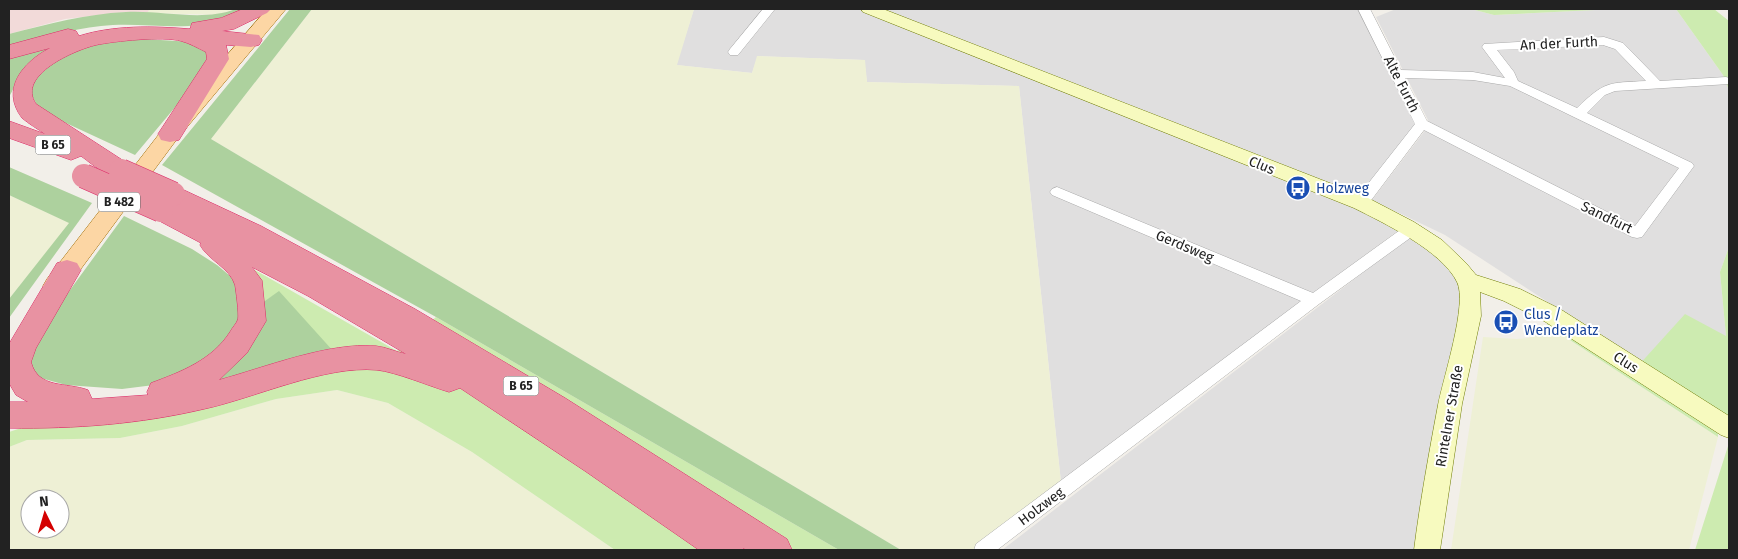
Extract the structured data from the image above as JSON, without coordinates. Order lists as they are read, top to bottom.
{
  "streets": {
    "highway": ["B 65"],
    "main road": ["Clus", "B 482", "Rintelner Straße"],
    "street": [
      "An der Furth",
      "Alte Furth",
      "Sandfurt",
      "Gerdsweg",
      "Holzweg"
    ]
  },
  "crossings": [
    ["An der Furth", "Sandfurt"],
    ["Alte Furth", "Clus"],
    ["Alte Furth", "Sandfurt"],
    ["Clus", "Rintelner Straße"],
    ["Clus", "Holzweg"],
    ["Gerdsweg", "Holzweg"]
  ],
  "places": {
    "bus stop": ["Holzweg", "Clus / Wendeplatz"]
  },
  "north": "top"
}
